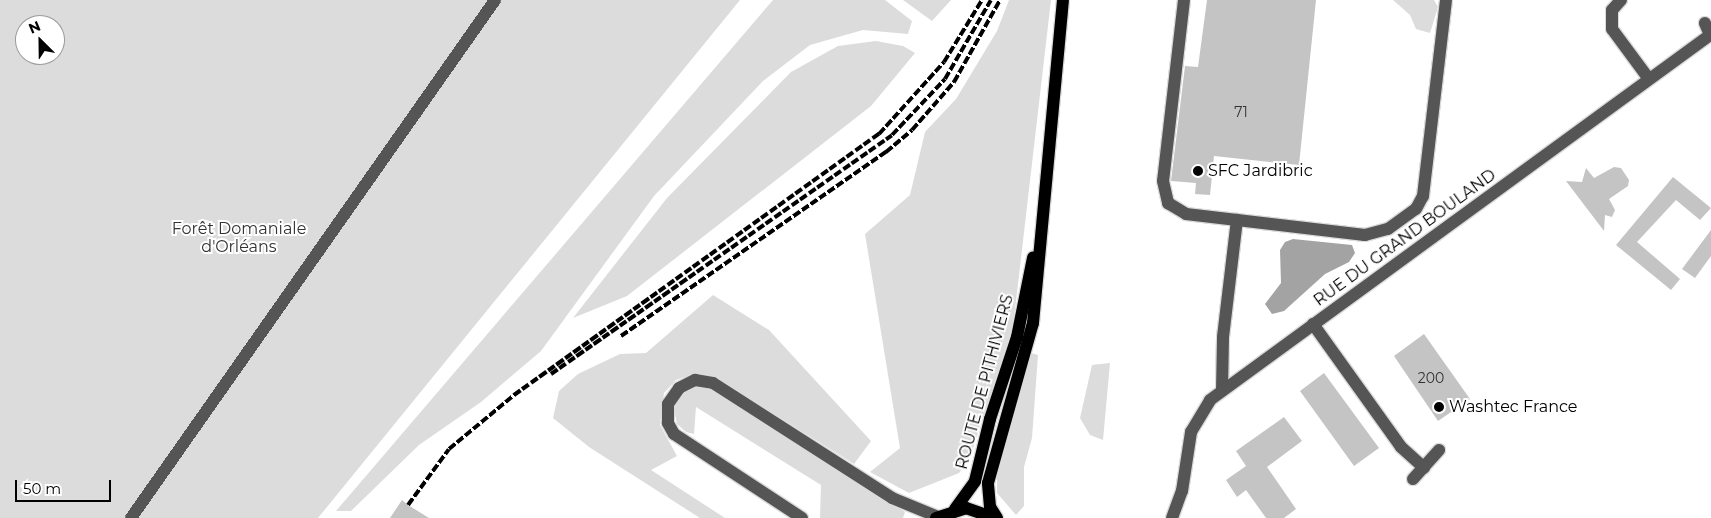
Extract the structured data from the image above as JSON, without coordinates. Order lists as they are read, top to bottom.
{
  "streets": {
    "main road": ["ROUTE DE PITHIVIERS"],
    "street": ["RUE DU GRAND BOULAND"]
  },
  "parks": ["Forêt Domaniale d'Orléans"],
  "places": ["SFC Jardibric", "Washtec France"],
  "house_numbers": ["71", "200"],
  "scale_bar": "50 m",
  "north": "top left"
}
